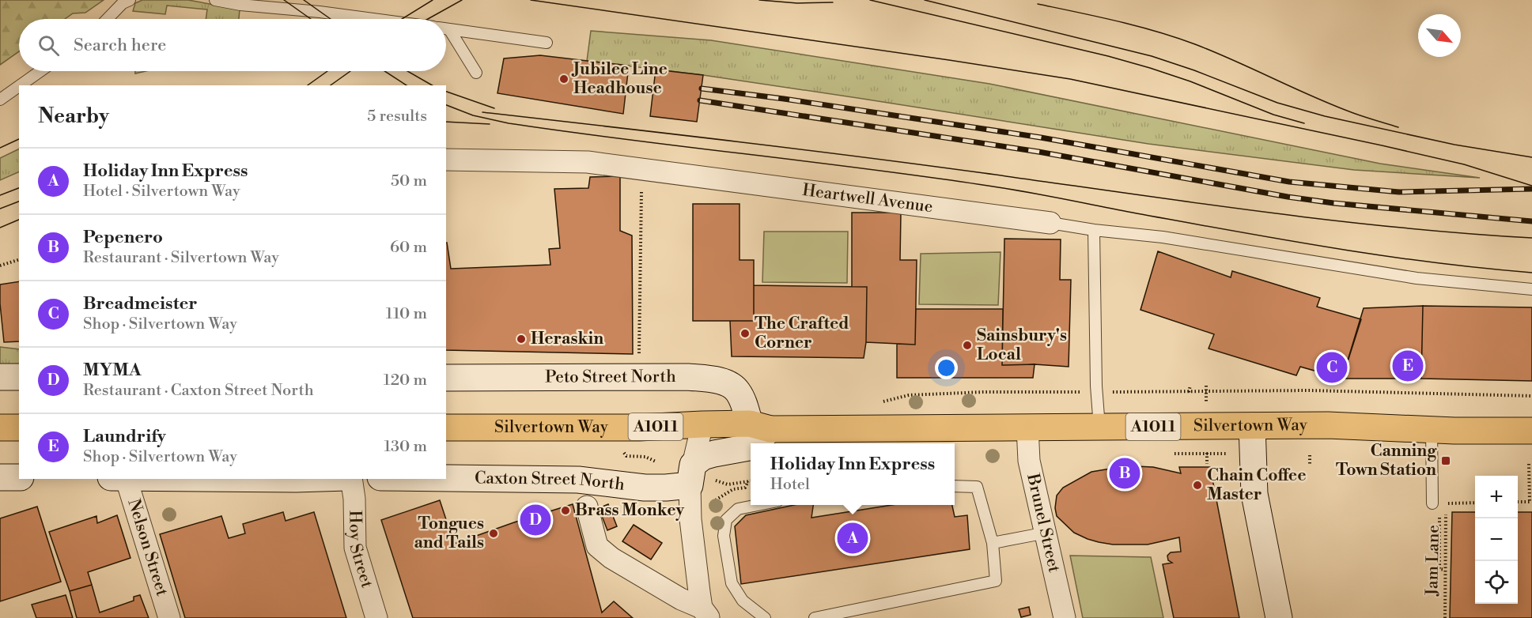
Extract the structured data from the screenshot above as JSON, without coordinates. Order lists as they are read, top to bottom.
{
  "streets": {
    "main road": ["Silvertown Way", "A1011"],
    "street": [
      "Heartwell Avenue",
      "Peto Street North",
      "Caxton Street North",
      "Brunel Street",
      "Nelson Street",
      "Hoy Street"
    ],
    "path": ["Jam Lane"]
  },
  "crossings": [
    ["Peto Street North", "Silvertown Way"],
    ["Silvertown Way", "Brunel Street"]
  ],
  "places": {
    "other": [
      "Jubilee Line Headhouse",
      "The Crafted Corner",
      "Heraskin",
      "Sainsbury's Local",
      "Chain Coffee Master",
      "Brass Monkey",
      "Tongues and Tails"
    ],
    "transit": ["Canning Town Station"]
  },
  "north": "bottom right",
  "page": {
    "search": "Search here",
    "heading": ["Nearby", "5 results"],
    "list": [
      {
        "mark": "A",
        "name": "Holiday Inn Express",
        "note": "Hotel · Silvertown Way",
        "value": "50 m"
      },
      {
        "mark": "B",
        "name": "Pepenero",
        "note": "Restaurant · Silvertown Way",
        "value": "60 m"
      },
      {
        "mark": "C",
        "name": "Breadmeister",
        "note": "Shop · Silvertown Way",
        "value": "110 m"
      },
      {
        "mark": "D",
        "name": "MYMA",
        "note": "Restaurant · Caxton Street North",
        "value": "120 m"
      },
      {
        "mark": "E",
        "name": "Laundrify",
        "note": "Shop · Silvertown Way",
        "value": "130 m"
      }
    ],
    "pins": [
      "E",
      "C",
      "B",
      "D",
      "A"
    ],
    "popup": ["Holiday Inn Express", "Hotel"],
    "map_buttons": ["+", "−"]
  }
}
